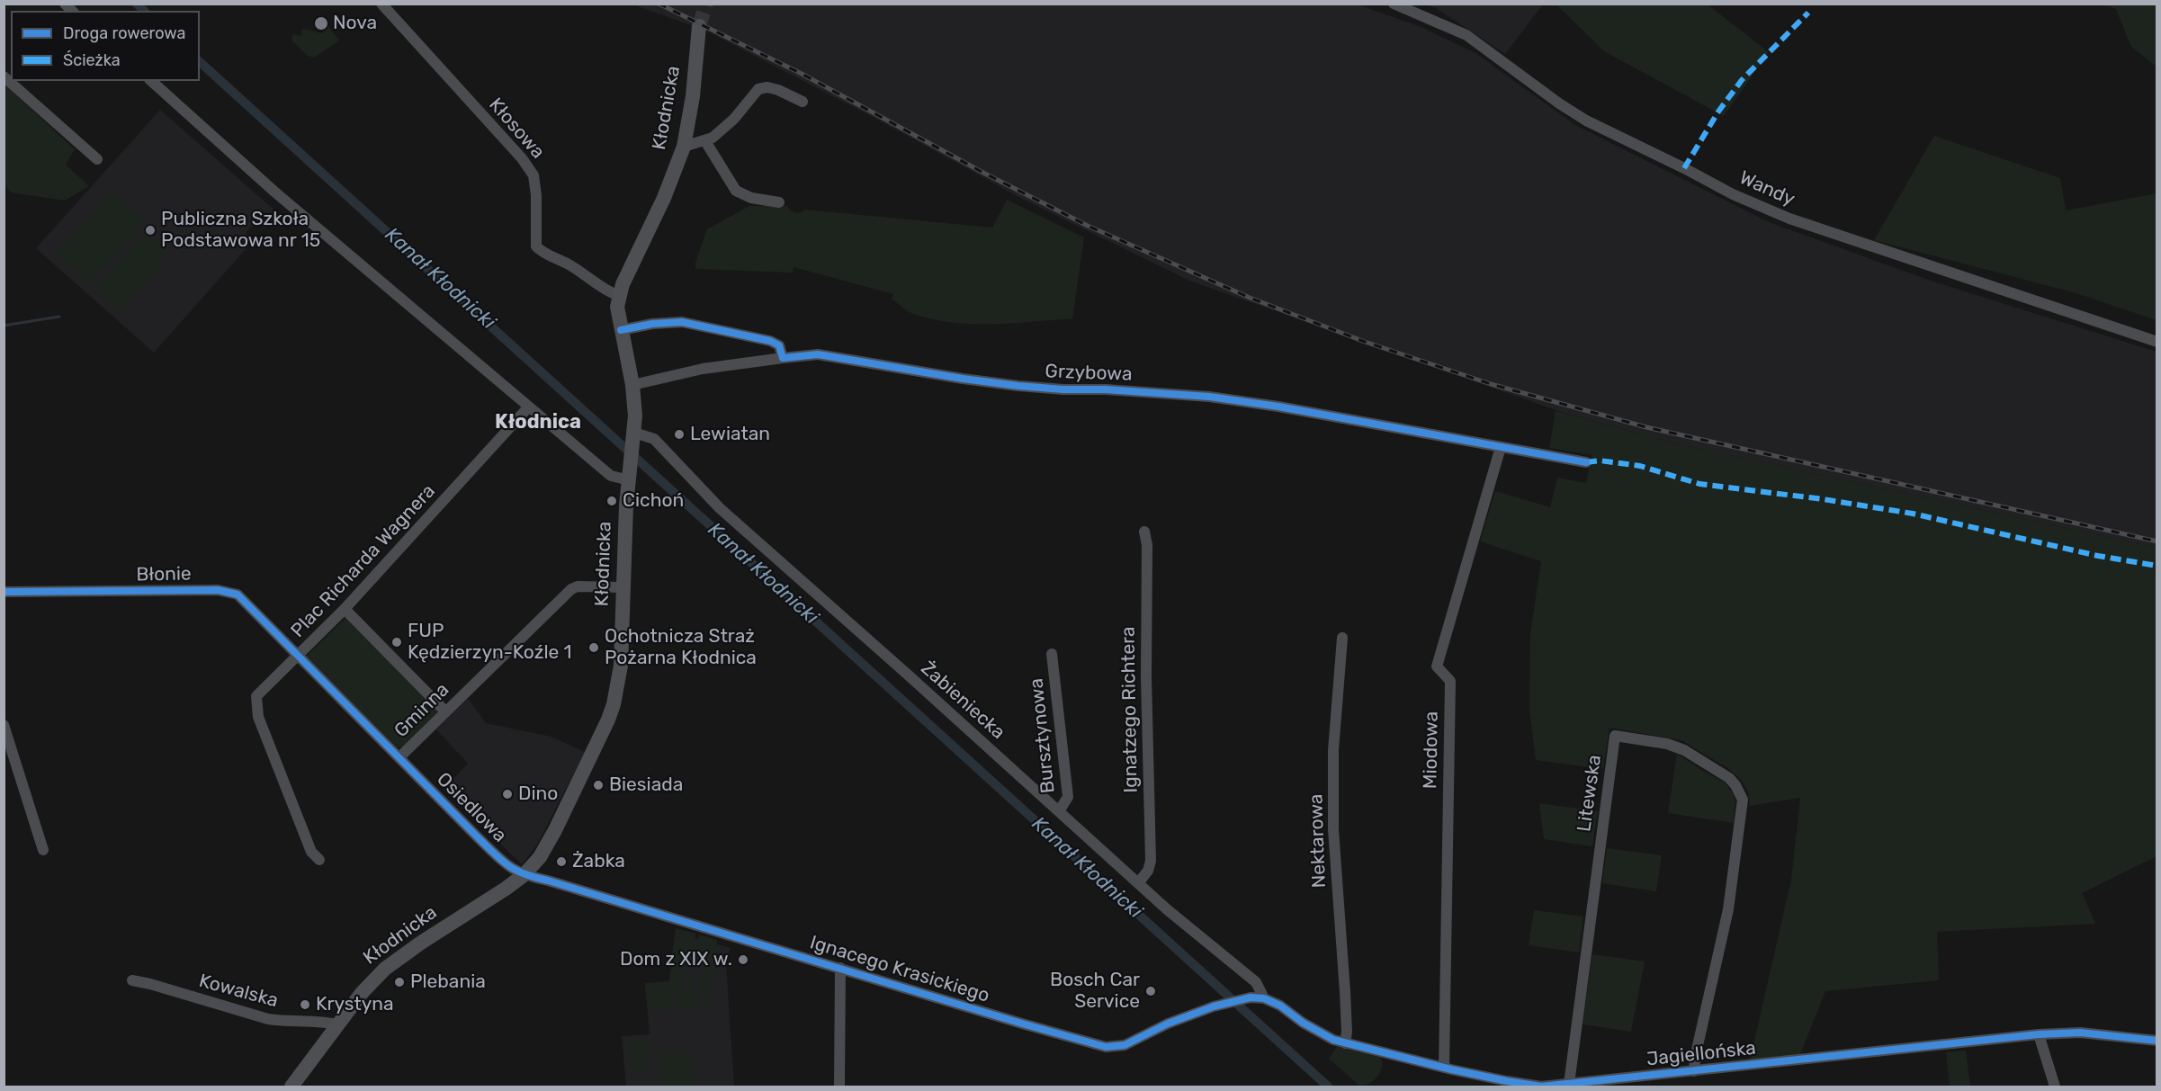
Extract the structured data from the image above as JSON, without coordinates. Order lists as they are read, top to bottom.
{
  "streets": {
    "main road": ["Kłodnicka"],
    "street": [
      "Kłosowa",
      "Wandy",
      "Grzybowa",
      "Plac Richarda Wagnera",
      "Błonie",
      "Żabieniecka",
      "Ignatzego Richtera",
      "Gminna",
      "Bursztynowa",
      "Miodowa",
      "Litewska",
      "Osiedlowa",
      "Nektarowa",
      "Ignacego Krasickiego",
      "Kowalska",
      "Jagiellońska"
    ]
  },
  "crossings": [
    ["Kłodnicka", "Kłosowa"],
    ["Kłodnicka", "Grzybowa"],
    ["Kłodnicka", "Żabieniecka"],
    ["Kłodnicka", "Gminna"],
    ["Kłodnicka", "Osiedlowa"],
    ["Kłodnicka", "Ignacego Krasickiego"],
    ["Kłodnicka", "Kowalska"],
    ["Grzybowa", "Miodowa"],
    ["Plac Richarda Wagnera", "Błonie"],
    ["Plac Richarda Wagnera", "Gminna"],
    ["Plac Richarda Wagnera", "Osiedlowa"],
    ["Żabieniecka", "Ignatzego Richtera"],
    ["Żabieniecka", "Bursztynowa"],
    ["Żabieniecka", "Ignacego Krasickiego"],
    ["Żabieniecka", "Jagiellońska"],
    ["Gminna", "Osiedlowa"],
    ["Miodowa", "Jagiellońska"],
    ["Litewska", "Jagiellońska"],
    ["Osiedlowa", "Ignacego Krasickiego"],
    ["Nektarowa", "Jagiellońska"],
    ["Ignacego Krasickiego", "Jagiellońska"]
  ],
  "districts": ["Kłodnica"],
  "water": ["Kanał Kłodnicki"],
  "places": [
    "Nova",
    "Publiczna Szkoła Podstawowa nr 15",
    "Lewiatan",
    "Cichoń",
    "FUP Kędzierzyn-Koźle 1",
    "Ochotnicza Straż Pożarna Kłodnica",
    "Biesiada",
    "Dino",
    "Żabka",
    "Dom z XIX w.",
    "Plebania",
    "Bosch Car Service",
    "Krystyna"
  ],
  "legend": ["Droga rowerowa", "Ścieżka"]
}
